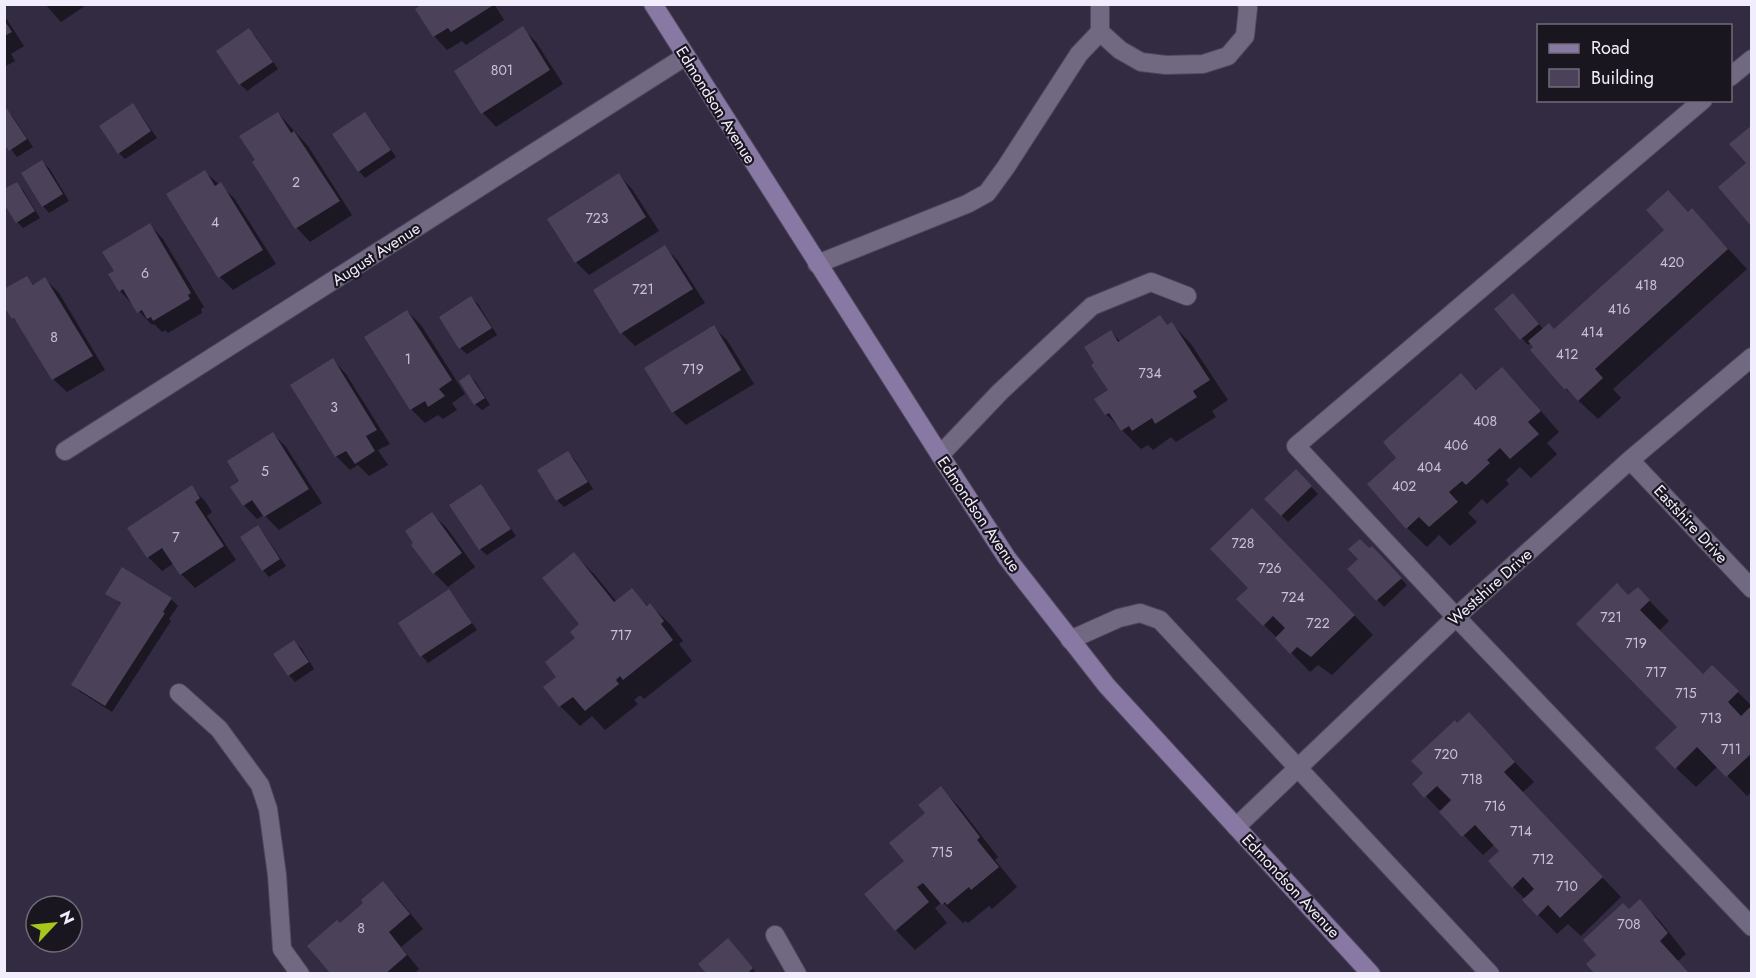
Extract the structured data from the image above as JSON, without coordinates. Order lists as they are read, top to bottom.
{
  "streets": {
    "main road": ["Edmondson Avenue"],
    "street": ["August Avenue", "Eastshire Drive", "Westshire Drive"]
  },
  "crossings": [
    ["Edmondson Avenue", "August Avenue"],
    ["Edmondson Avenue", "Westshire Drive"],
    ["Eastshire Drive", "Westshire Drive"]
  ],
  "house_numbers": [
    "801",
    "2",
    "723",
    "4",
    "420",
    "6",
    "418",
    "721",
    "416",
    "414",
    "8",
    "412",
    "1",
    "719",
    "734",
    "3",
    "408",
    "406",
    "404",
    "5",
    "402",
    "7",
    "728",
    "726",
    "724",
    "721",
    "722",
    "717",
    "719",
    "717",
    "715",
    "713",
    "711",
    "720",
    "718",
    "716",
    "714",
    "715",
    "712",
    "710",
    "708",
    "8"
  ],
  "legend": ["Road", "Building"],
  "north": "top right"
}
